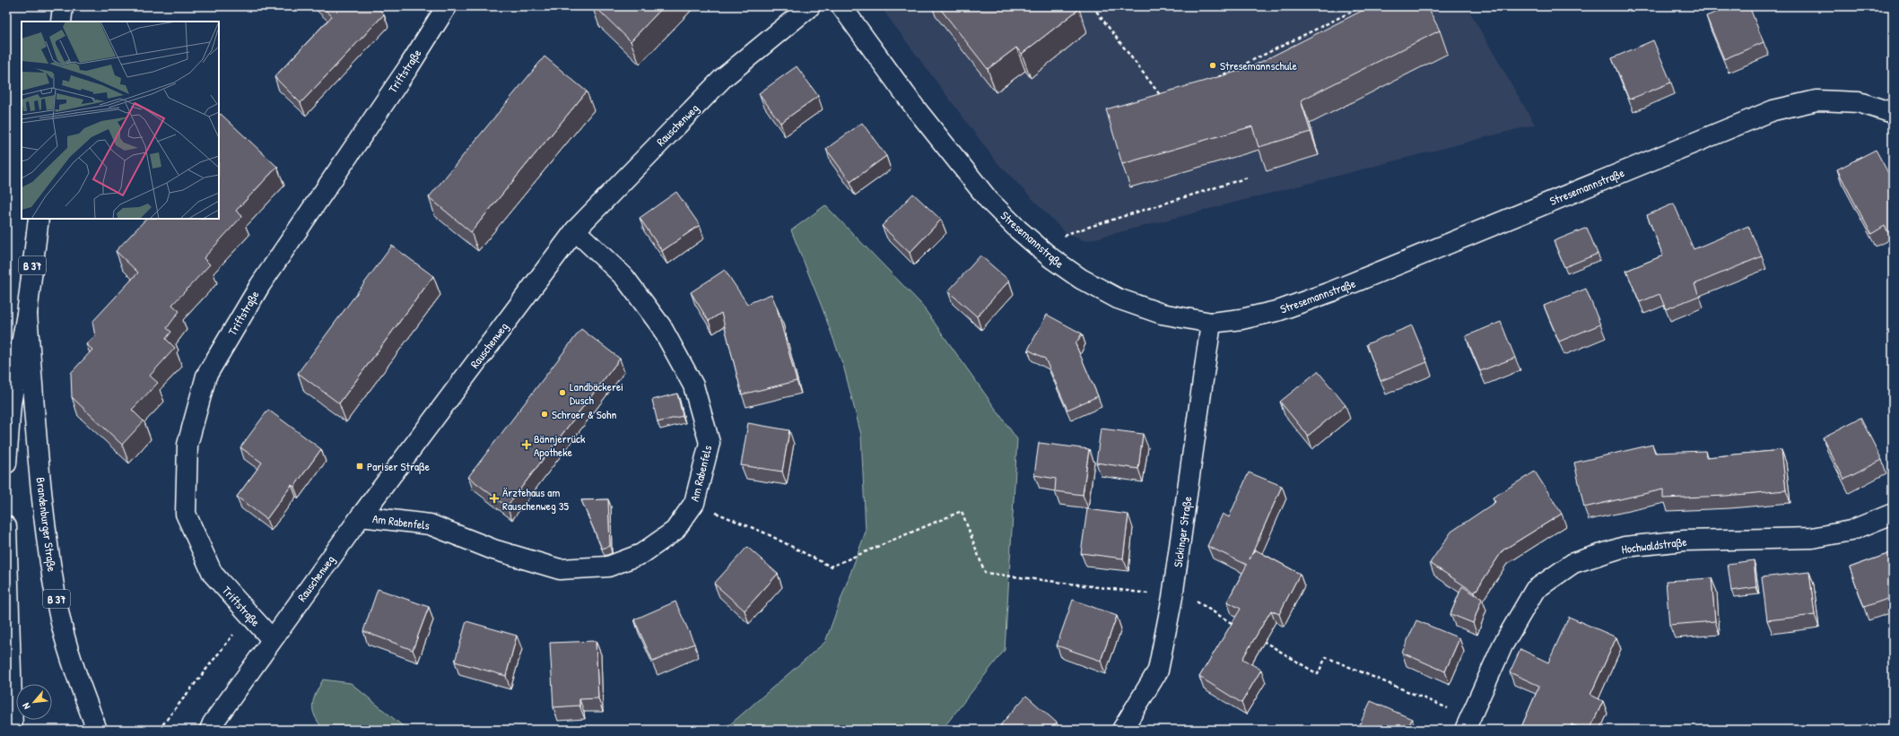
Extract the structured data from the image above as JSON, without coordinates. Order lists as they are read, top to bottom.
{
  "streets": {
    "street": [
      "Triftstraße",
      "Rauschenweg",
      "Stresemannstraße",
      "B 37",
      "Am Rabenfels",
      "Brandenburger Straße",
      "Sickinger Straße",
      "Hochwaldstraße"
    ]
  },
  "crossings": [
    ["Triftstraße", "Rauschenweg"],
    ["Rauschenweg", "Am Rabenfels"],
    ["Stresemannstraße", "Sickinger Straße"]
  ],
  "places": {
    "other": ["Stresemannschule", "Landbäckerei Dusch", "Schroer & Sohn"],
    "health": ["Bännjerrück Apotheke", "Ärztehaus am Rauschenweg 35"],
    "transit": ["Pariser Straße"]
  },
  "north": "bottom left"
}
